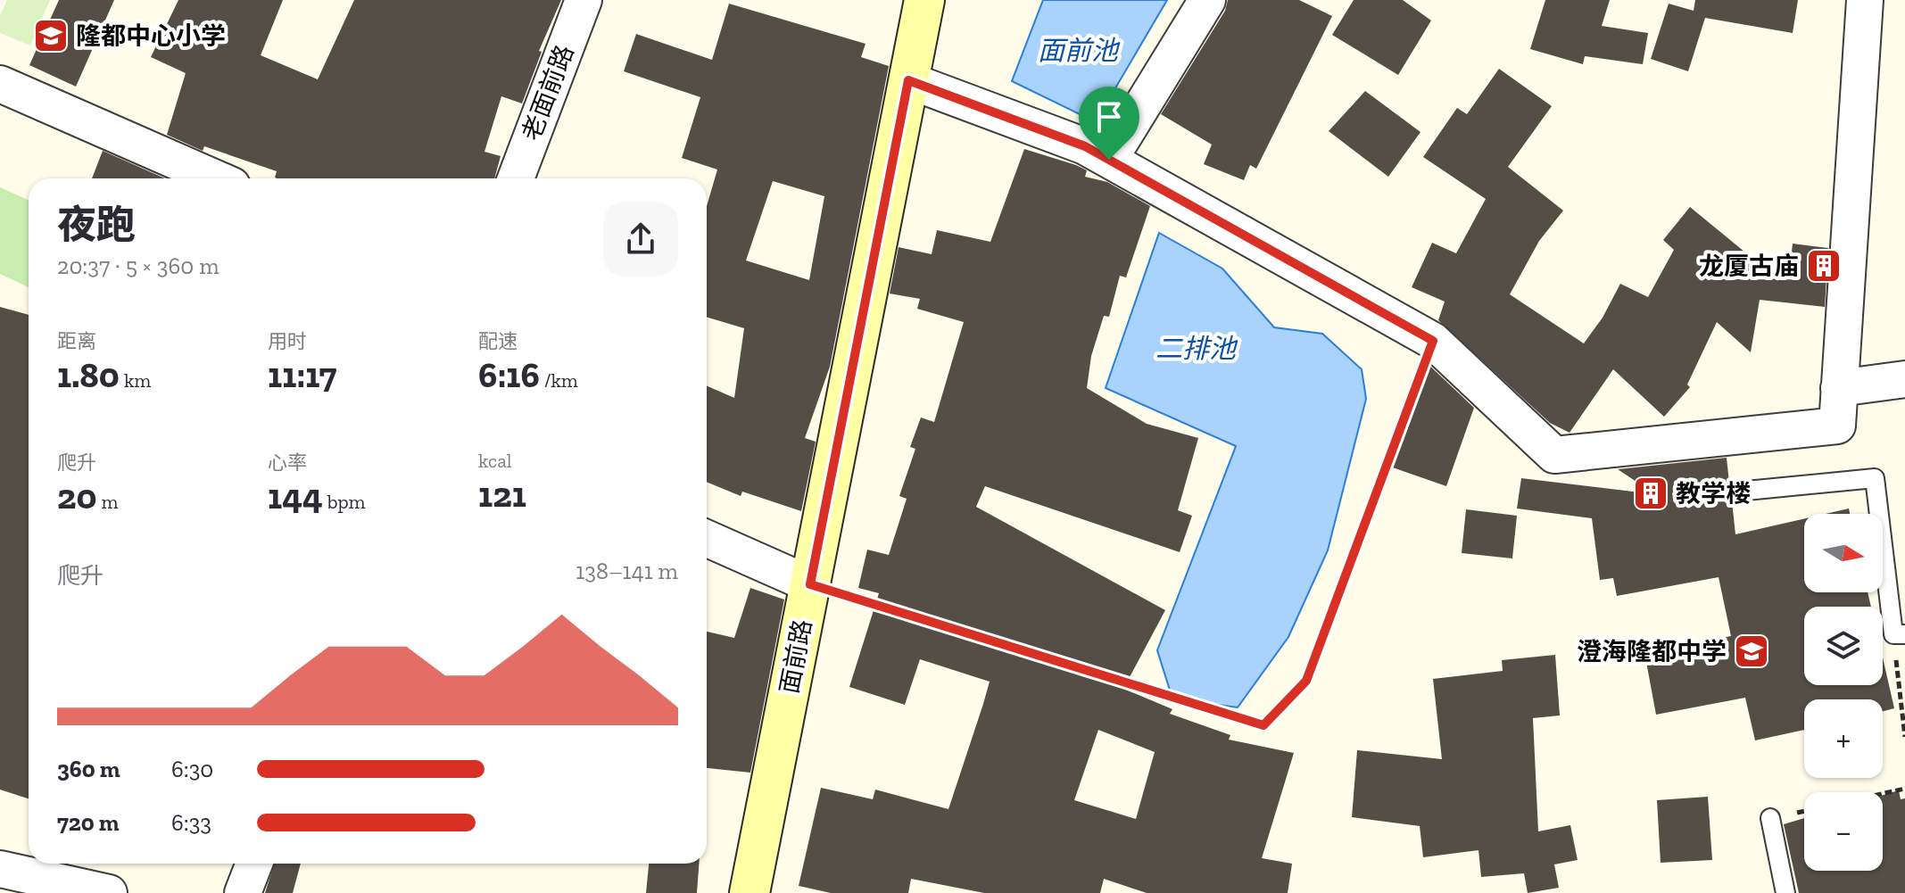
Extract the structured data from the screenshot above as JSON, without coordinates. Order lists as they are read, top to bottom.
{
  "streets": {
    "street": ["老面前路", "面前路"]
  },
  "water": ["面前池", "二排池"],
  "places": {
    "school or university": ["隆都中心小学", "澄海隆都中学"],
    "building": ["龙厦古庙", "教学楼"]
  },
  "north": "right",
  "page": {
    "heading": ["夜跑", "20:37 · 5 × 360 m"],
    "stats": [
      ["距离", "1.80 km"],
      ["用时", "11:17"],
      ["配速", "6:16 /km"],
      ["爬升", "20 m"],
      ["心率", "144 bpm"],
      ["kcal", "121"]
    ],
    "map_buttons": ["+", "−"],
    "chart": ["爬升", "138–141 m"],
    "list": [
      {
        "name": "360 m",
        "note": "6:30"
      },
      {
        "name": "720 m",
        "note": "6:33"
      }
    ]
  }
}
